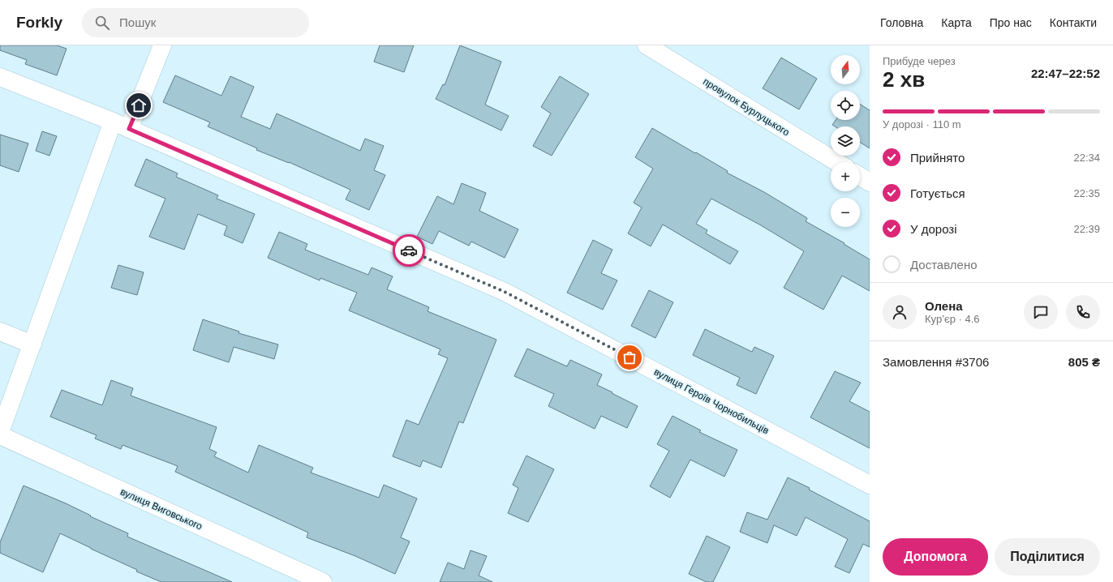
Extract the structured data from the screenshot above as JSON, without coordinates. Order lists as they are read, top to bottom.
{
  "streets": {
    "street": ["провулок Бурлуцького", "вулиця Героїв Чорнобильців", "вулиця Виговського"]
  },
  "north": "top",
  "page": {
    "header": "Forkly",
    "search": "Пошук",
    "nav": [
      "Головна",
      "Карта",
      "Про нас",
      "Контакти"
    ],
    "heading": ["2 хв", "Прибуде через", "22:47–22:52"],
    "panel": [
      "Олена",
      "Кур’єр · 4.6",
      "Замовлення #3706",
      "805 ₴"
    ],
    "map_buttons": ["+", "−"],
    "bar": "У дорозі · 110 m",
    "list": [
      ["Прийнято", "22:34"],
      ["Готується", "22:35"],
      ["У дорозі", "22:39"],
      "Доставлено"
    ],
    "buttons": ["Допомога", "Поділитися"]
  }
}
